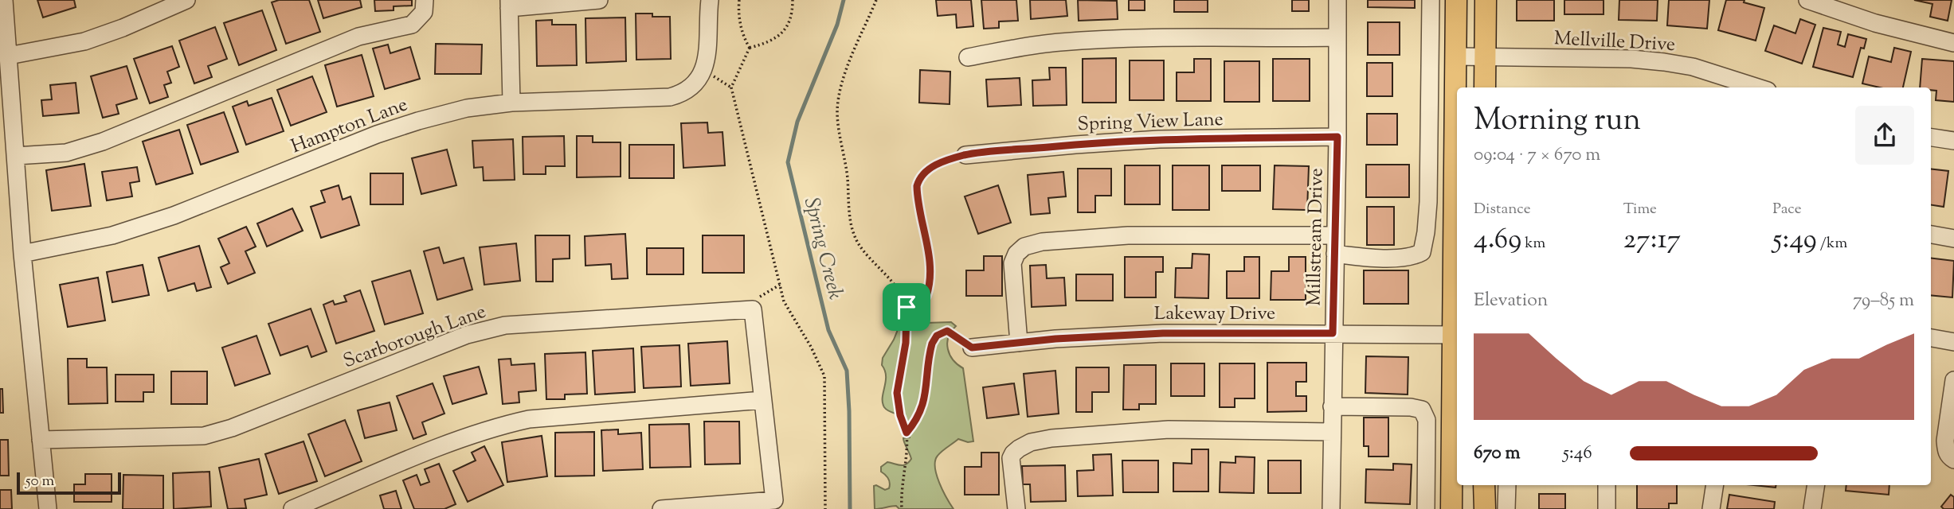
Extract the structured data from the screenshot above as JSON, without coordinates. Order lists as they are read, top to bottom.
{
  "streets": {
    "street": [
      "Mellville Drive",
      "Spring View Lane",
      "Hampton Lane",
      "Millstream Drive",
      "Lakeway Drive",
      "Scarborough Lane"
    ]
  },
  "crossings": [
    ["Spring View Lane", "Millstream Drive"],
    ["Millstream Drive", "Lakeway Drive"]
  ],
  "water": ["Spring Creek"],
  "scale_bar": "50 m",
  "page": {
    "heading": ["Morning run", "09:04 · 7 × 670 m"],
    "stats": [
      ["Distance", "4.69 km"],
      ["Time", "27:17"],
      ["Pace", "5:49 /km"]
    ],
    "chart": ["Elevation", "79–85 m"],
    "list": [
      {
        "name": "670 m",
        "note": "5:46"
      }
    ],
    "scale": "50 m"
  }
}
